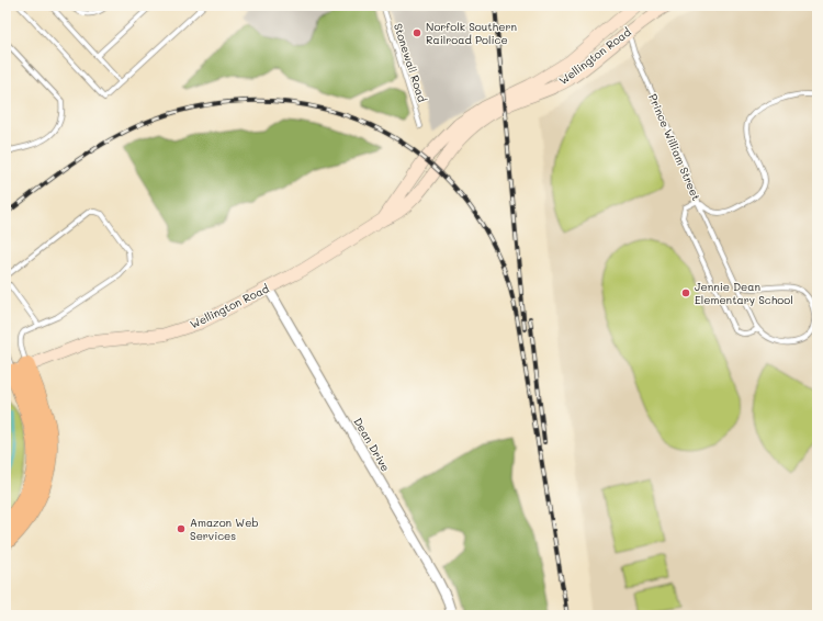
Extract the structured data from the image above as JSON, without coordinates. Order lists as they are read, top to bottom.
{
  "streets": {
    "main road": ["Wellington Road", "Prince William Street"],
    "street": ["Dean Drive"],
    "lane": ["Stonewall Road"]
  },
  "crossings": [
    ["Wellington Road", "Prince William Street"],
    ["Wellington Road", "Dean Drive"]
  ],
  "places": ["Norfolk Southern Railroad Police", "Jennie Dean Elementary School", "Amazon Web Services"]
}
